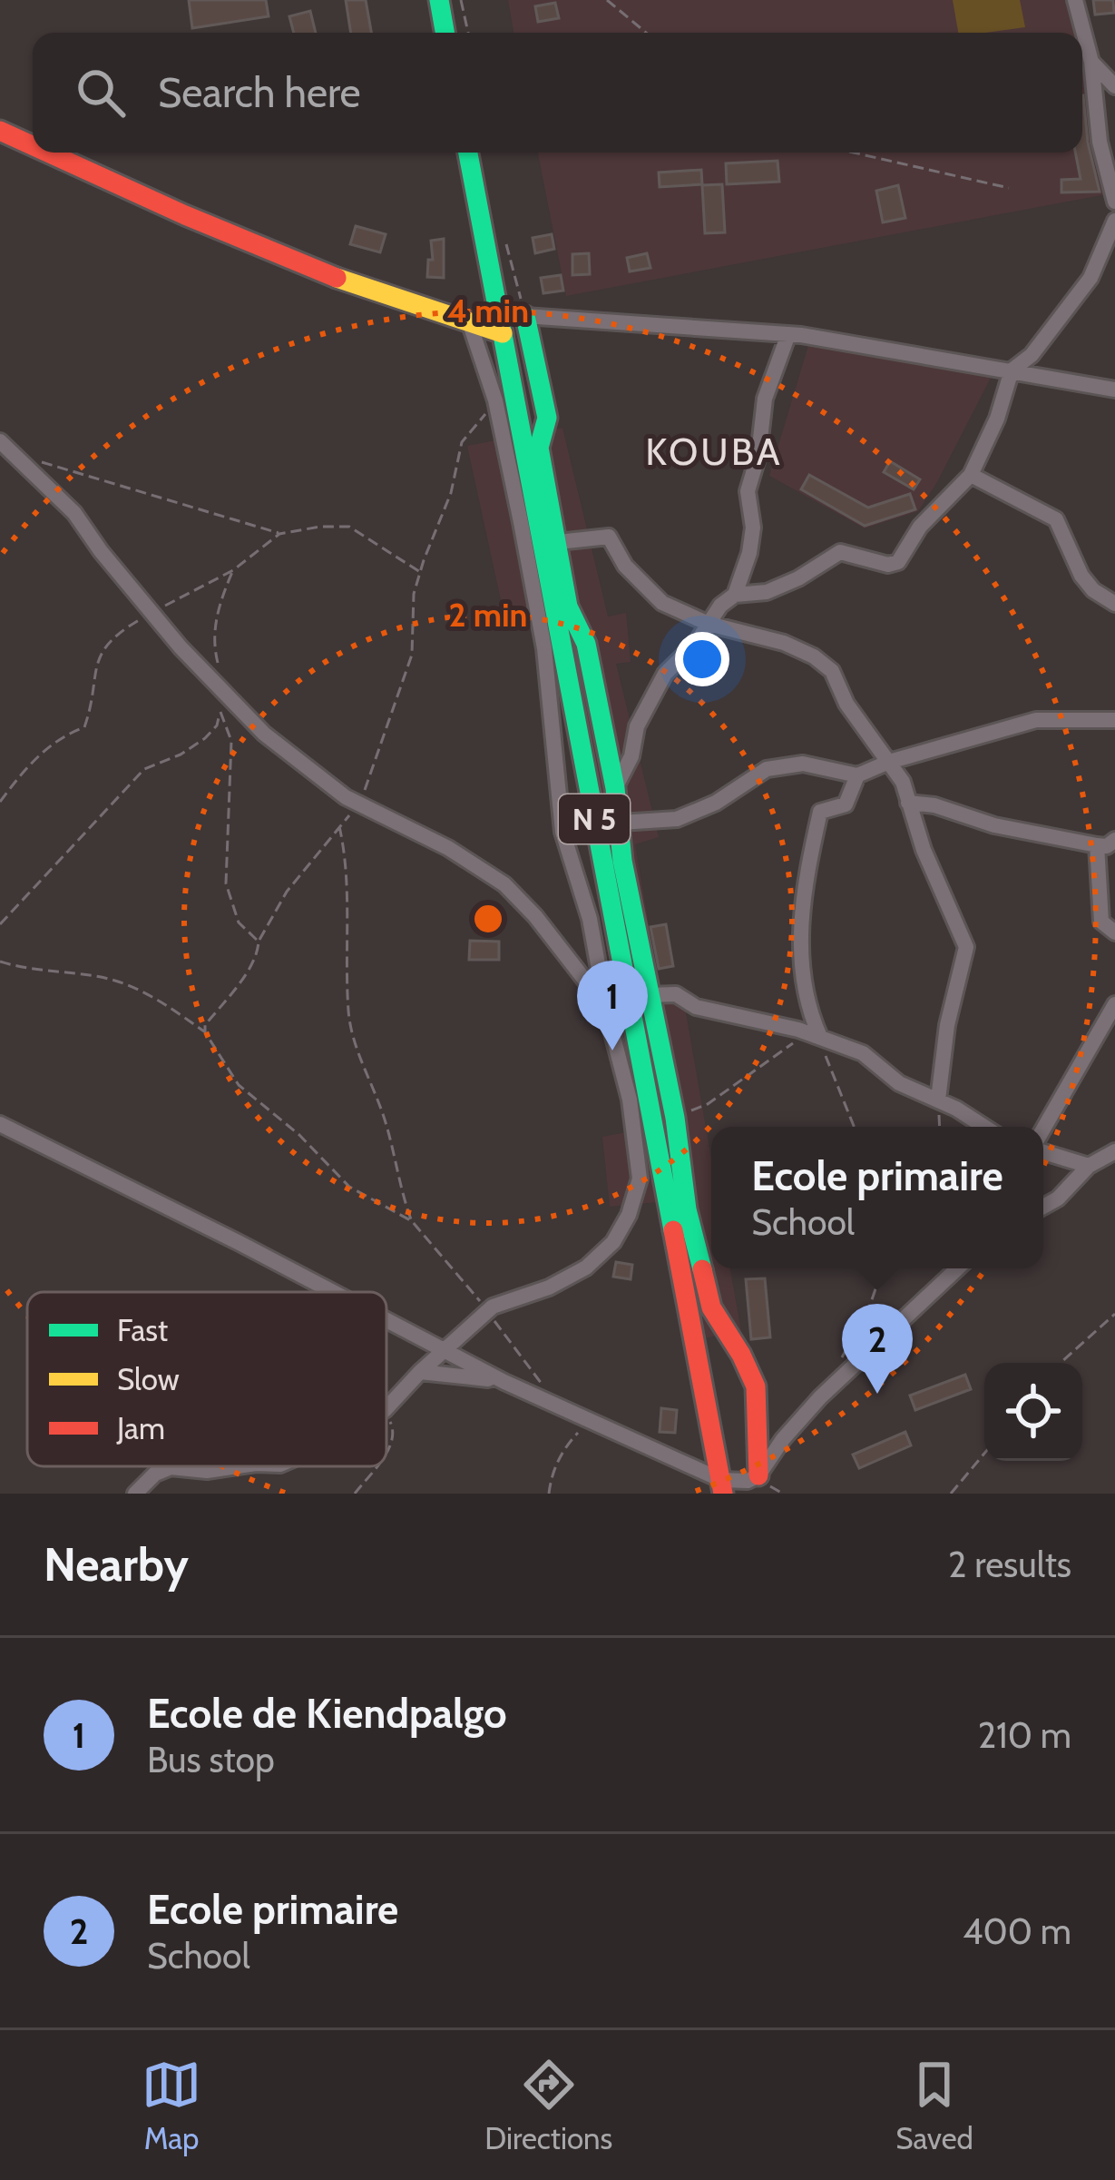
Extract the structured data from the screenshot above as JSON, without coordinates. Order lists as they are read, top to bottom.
{
  "streets": {
    "main road": ["N 5"]
  },
  "districts": ["KOUBA"],
  "legend": ["Fast", "Slow", "Jam"],
  "page": {
    "search": "Search here",
    "pins": ["1", "2"],
    "popup": ["Ecole primaire", "School"],
    "heading": ["Nearby", "2 results"],
    "list": [
      {
        "mark": "1",
        "name": "Ecole de Kiendpalgo",
        "note": "Bus stop",
        "value": "210 m"
      },
      {
        "mark": "2",
        "name": "Ecole primaire",
        "note": "School",
        "value": "400 m"
      }
    ],
    "nav": ["Map", "Directions", "Saved"]
  },
  "rings": ["4 min", "2 min"]
}
